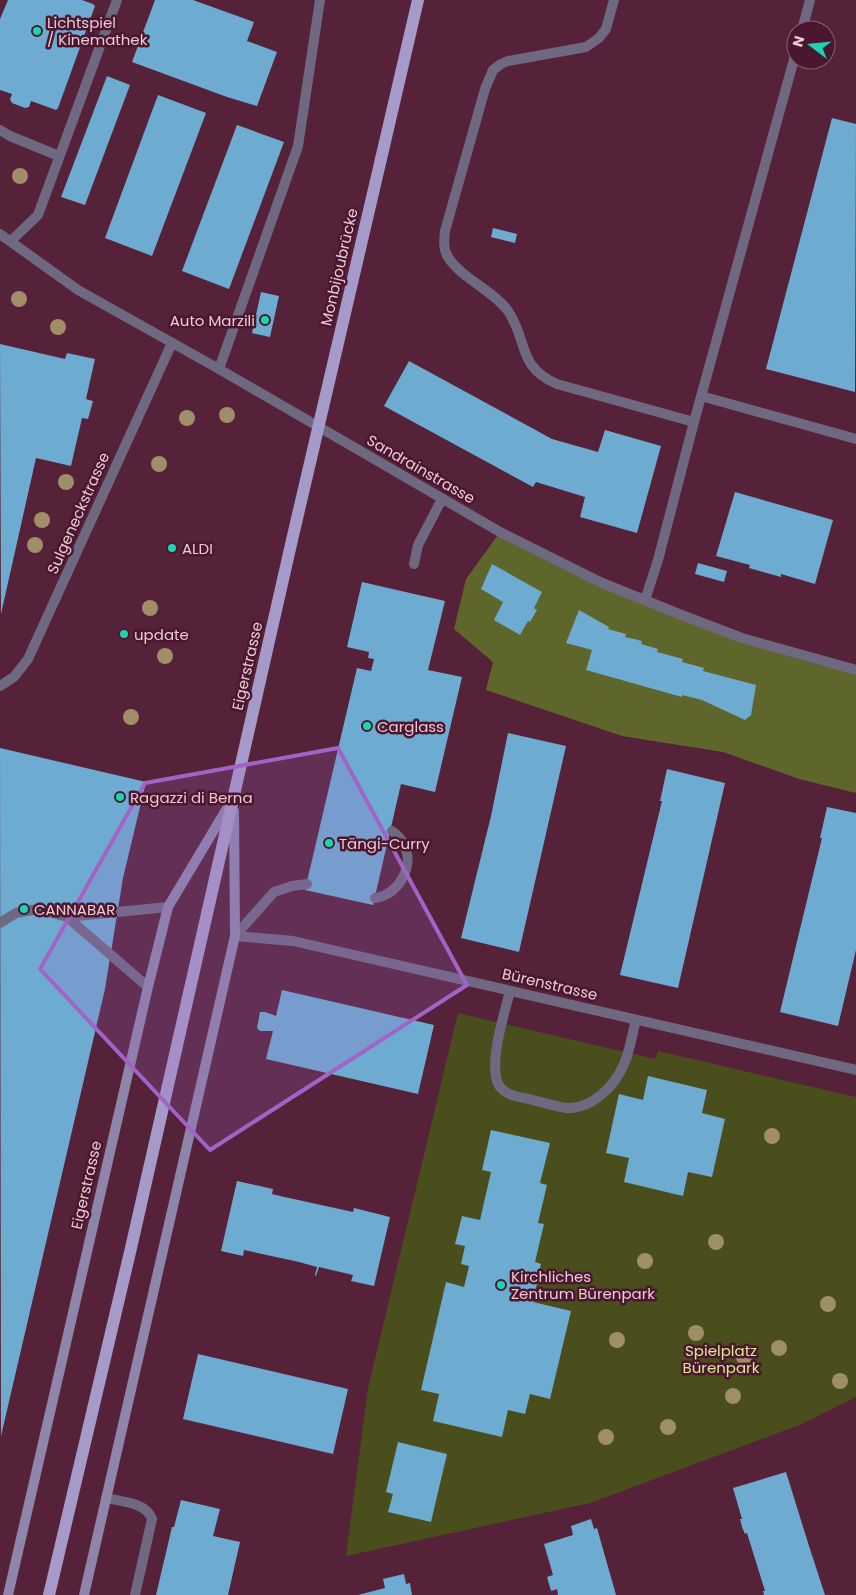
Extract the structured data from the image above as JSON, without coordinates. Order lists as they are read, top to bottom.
{
  "streets": {
    "main road": ["Monbijoubrücke", "Eigerstrasse"],
    "street": ["Sandrainstrasse", "Sulgeneckstrasse", "Bürenstrasse"]
  },
  "crossings": [
    ["Monbijoubrücke", "Eigerstrasse"],
    ["Sandrainstrasse", "Sulgeneckstrasse"],
    ["Eigerstrasse", "Bürenstrasse"]
  ],
  "parks": ["Spielplatz Bürenpark"],
  "places": [
    "Lichtspiel / Kinemathek",
    "Auto Marzili",
    "ALDI",
    "update",
    "Carglass",
    "Ragazzi di Berna",
    "Tängi-Curry",
    "CANNABAR",
    "Kirchliches Zentrum Bürenpark"
  ],
  "north": "left"
}
